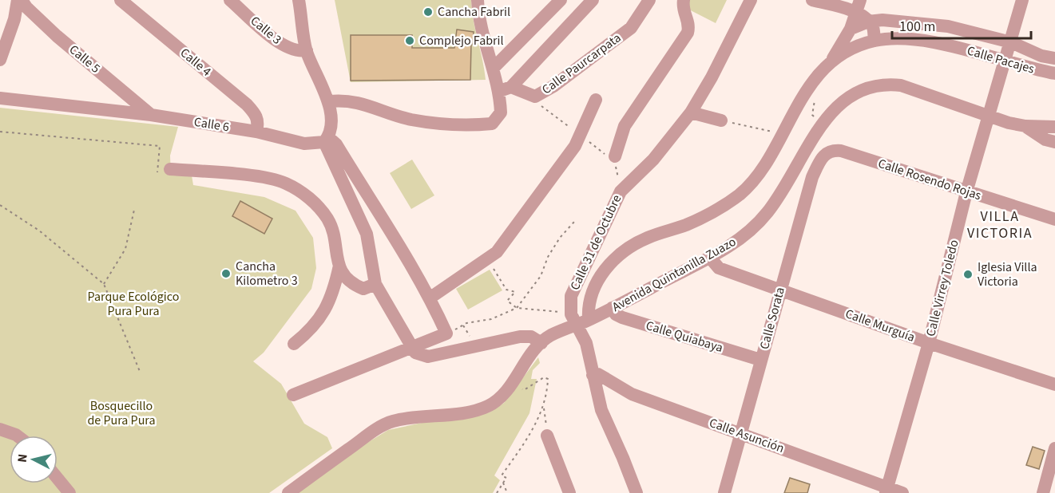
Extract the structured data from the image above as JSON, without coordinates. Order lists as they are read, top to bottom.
{
  "streets": {
    "street": [
      "Calle 3",
      "Calle 5",
      "Calle Pacajes",
      "Calle 4",
      "Calle Paurcarpata",
      "Calle 6",
      "Calle Rosendo Rojas",
      "Calle 31 de Octubre",
      "Avenida Quintanilla Zuazo",
      "Calle Virrey Toledo",
      "Calle Sorata",
      "Calle Murguía",
      "Calle Quiabaya",
      "Calle Asunción"
    ]
  },
  "crossings": [
    ["Calle 5", "Calle 6"],
    ["Calle Pacajes", "Calle Virrey Toledo"],
    ["Calle 4", "Calle 6"],
    ["Calle Rosendo Rojas", "Calle Virrey Toledo"],
    ["Calle Rosendo Rojas", "Calle Sorata"],
    ["Calle 31 de Octubre", "Avenida Quintanilla Zuazo"],
    ["Avenida Quintanilla Zuazo", "Calle Virrey Toledo"],
    ["Avenida Quintanilla Zuazo", "Calle Murguía"],
    ["Avenida Quintanilla Zuazo", "Calle Quiabaya"],
    ["Calle Virrey Toledo", "Calle Murguía"],
    ["Calle Virrey Toledo", "Calle Asunción"],
    ["Calle Sorata", "Calle Murguía"],
    ["Calle Sorata", "Calle Quiabaya"],
    ["Calle Sorata", "Calle Asunción"]
  ],
  "districts": ["VILLA VICTORIA"],
  "parks": ["Parque Ecológico Pura Pura", "Bosquecillo de Pura Pura"],
  "places": [
    "Cancha Fabril",
    "Complejo Fabril",
    "Cancha Kilometro 3",
    "Iglesia Villa Victoria"
  ],
  "scale_bar": "100 m",
  "north": "left"
}
